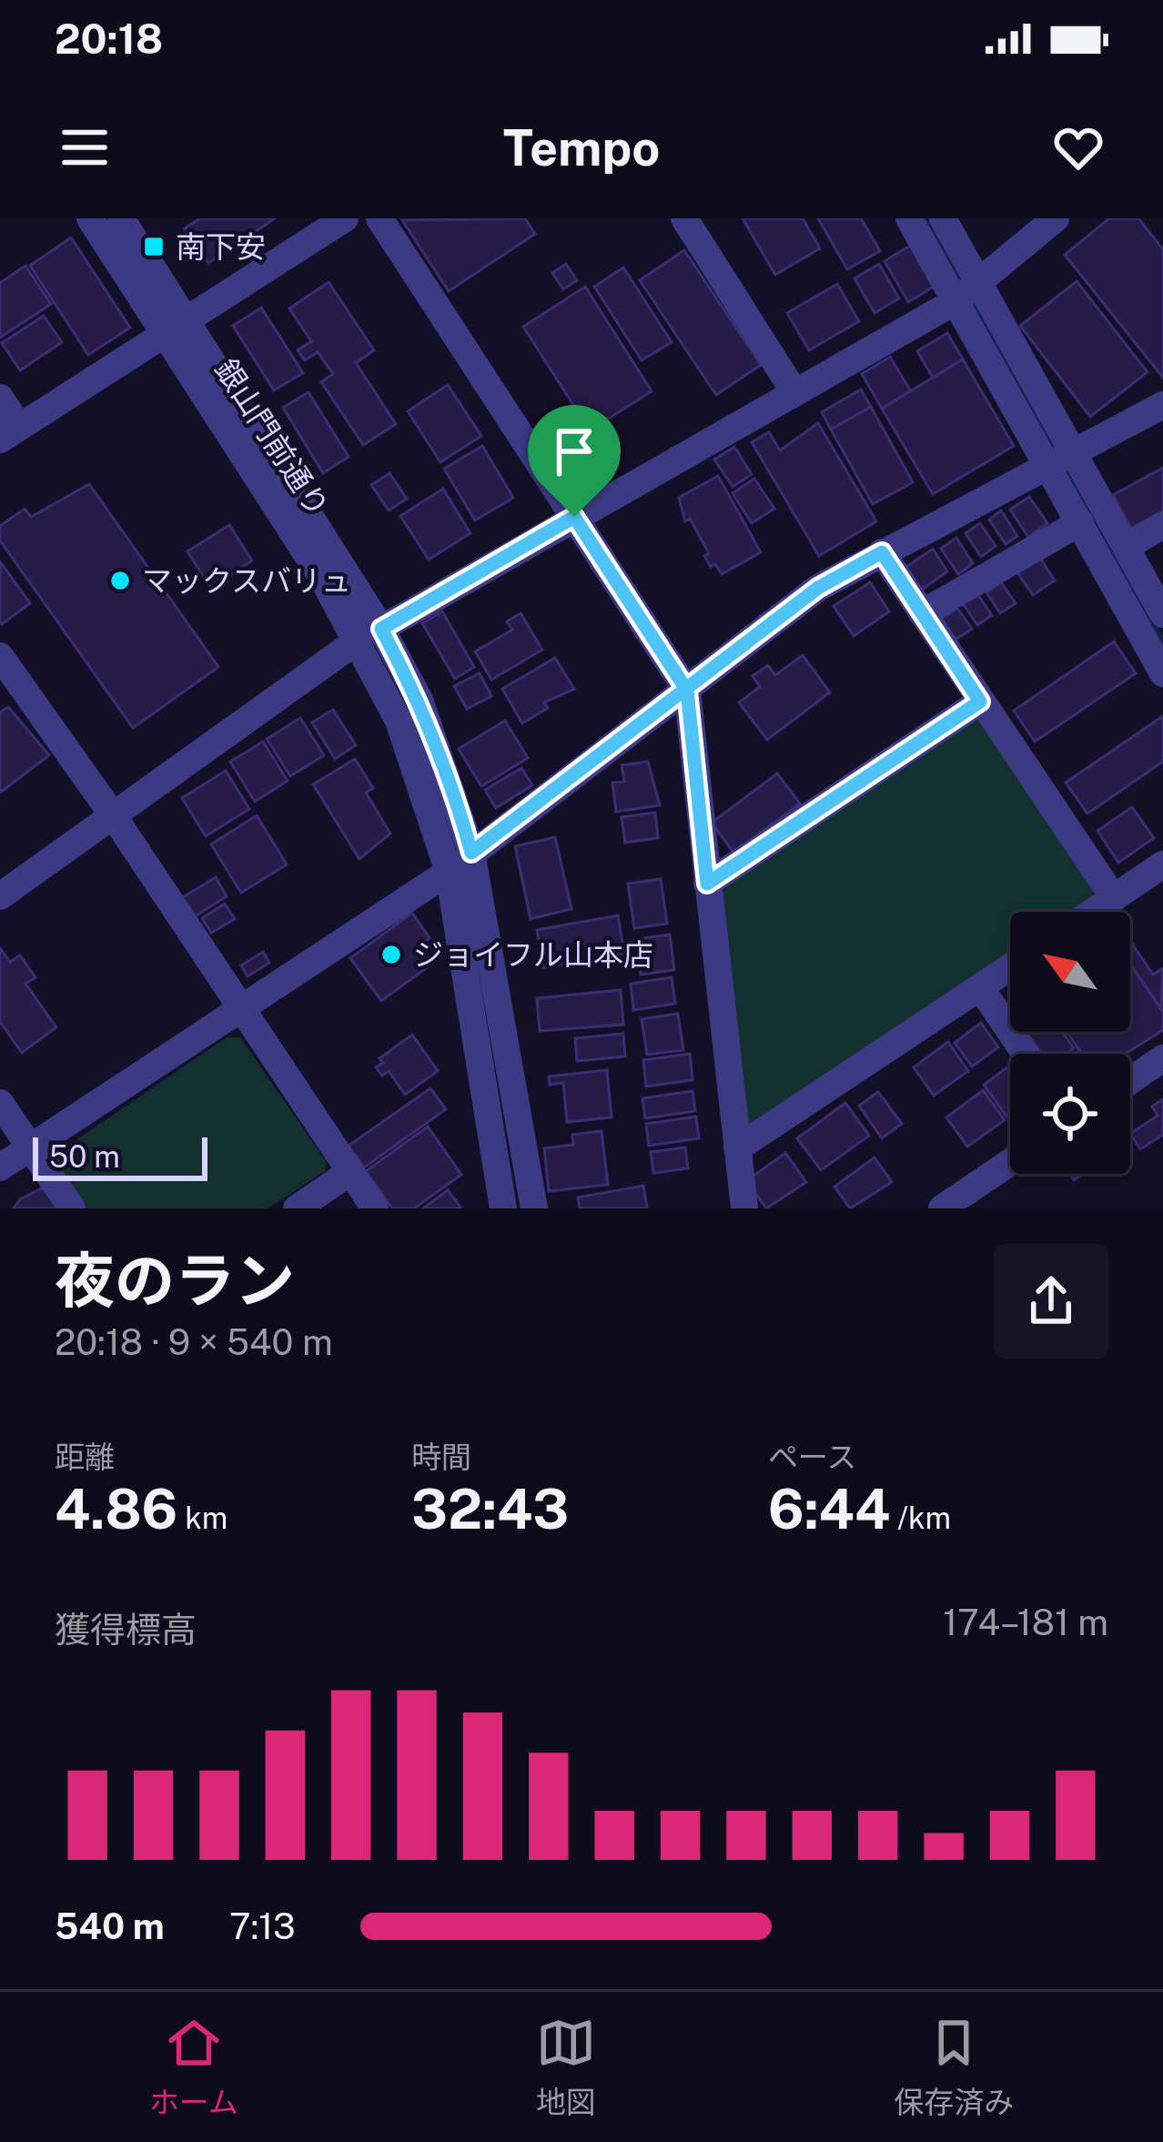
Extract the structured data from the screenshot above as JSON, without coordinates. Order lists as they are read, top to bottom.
{
  "streets": {
    "street": ["銀山門前通り"]
  },
  "places": {
    "transit": ["南下安"],
    "other": ["マックスバリュ", "ジョイフル山本店"]
  },
  "scale_bar": "50 m",
  "north": "top left",
  "page": {
    "status": "20:18",
    "header": "Tempo",
    "scale": "50 m",
    "heading": ["夜のラン", "20:18 · 9 × 540 m"],
    "stats": [
      ["距離", "4.86 km"],
      ["時間", "32:43"],
      ["ペース", "6:44 /km"]
    ],
    "chart": ["獲得標高", "174–181 m"],
    "list": [
      {
        "name": "540 m",
        "note": "7:13"
      }
    ],
    "tabs": ["ホーム", "地図", "保存済み"]
  }
}
